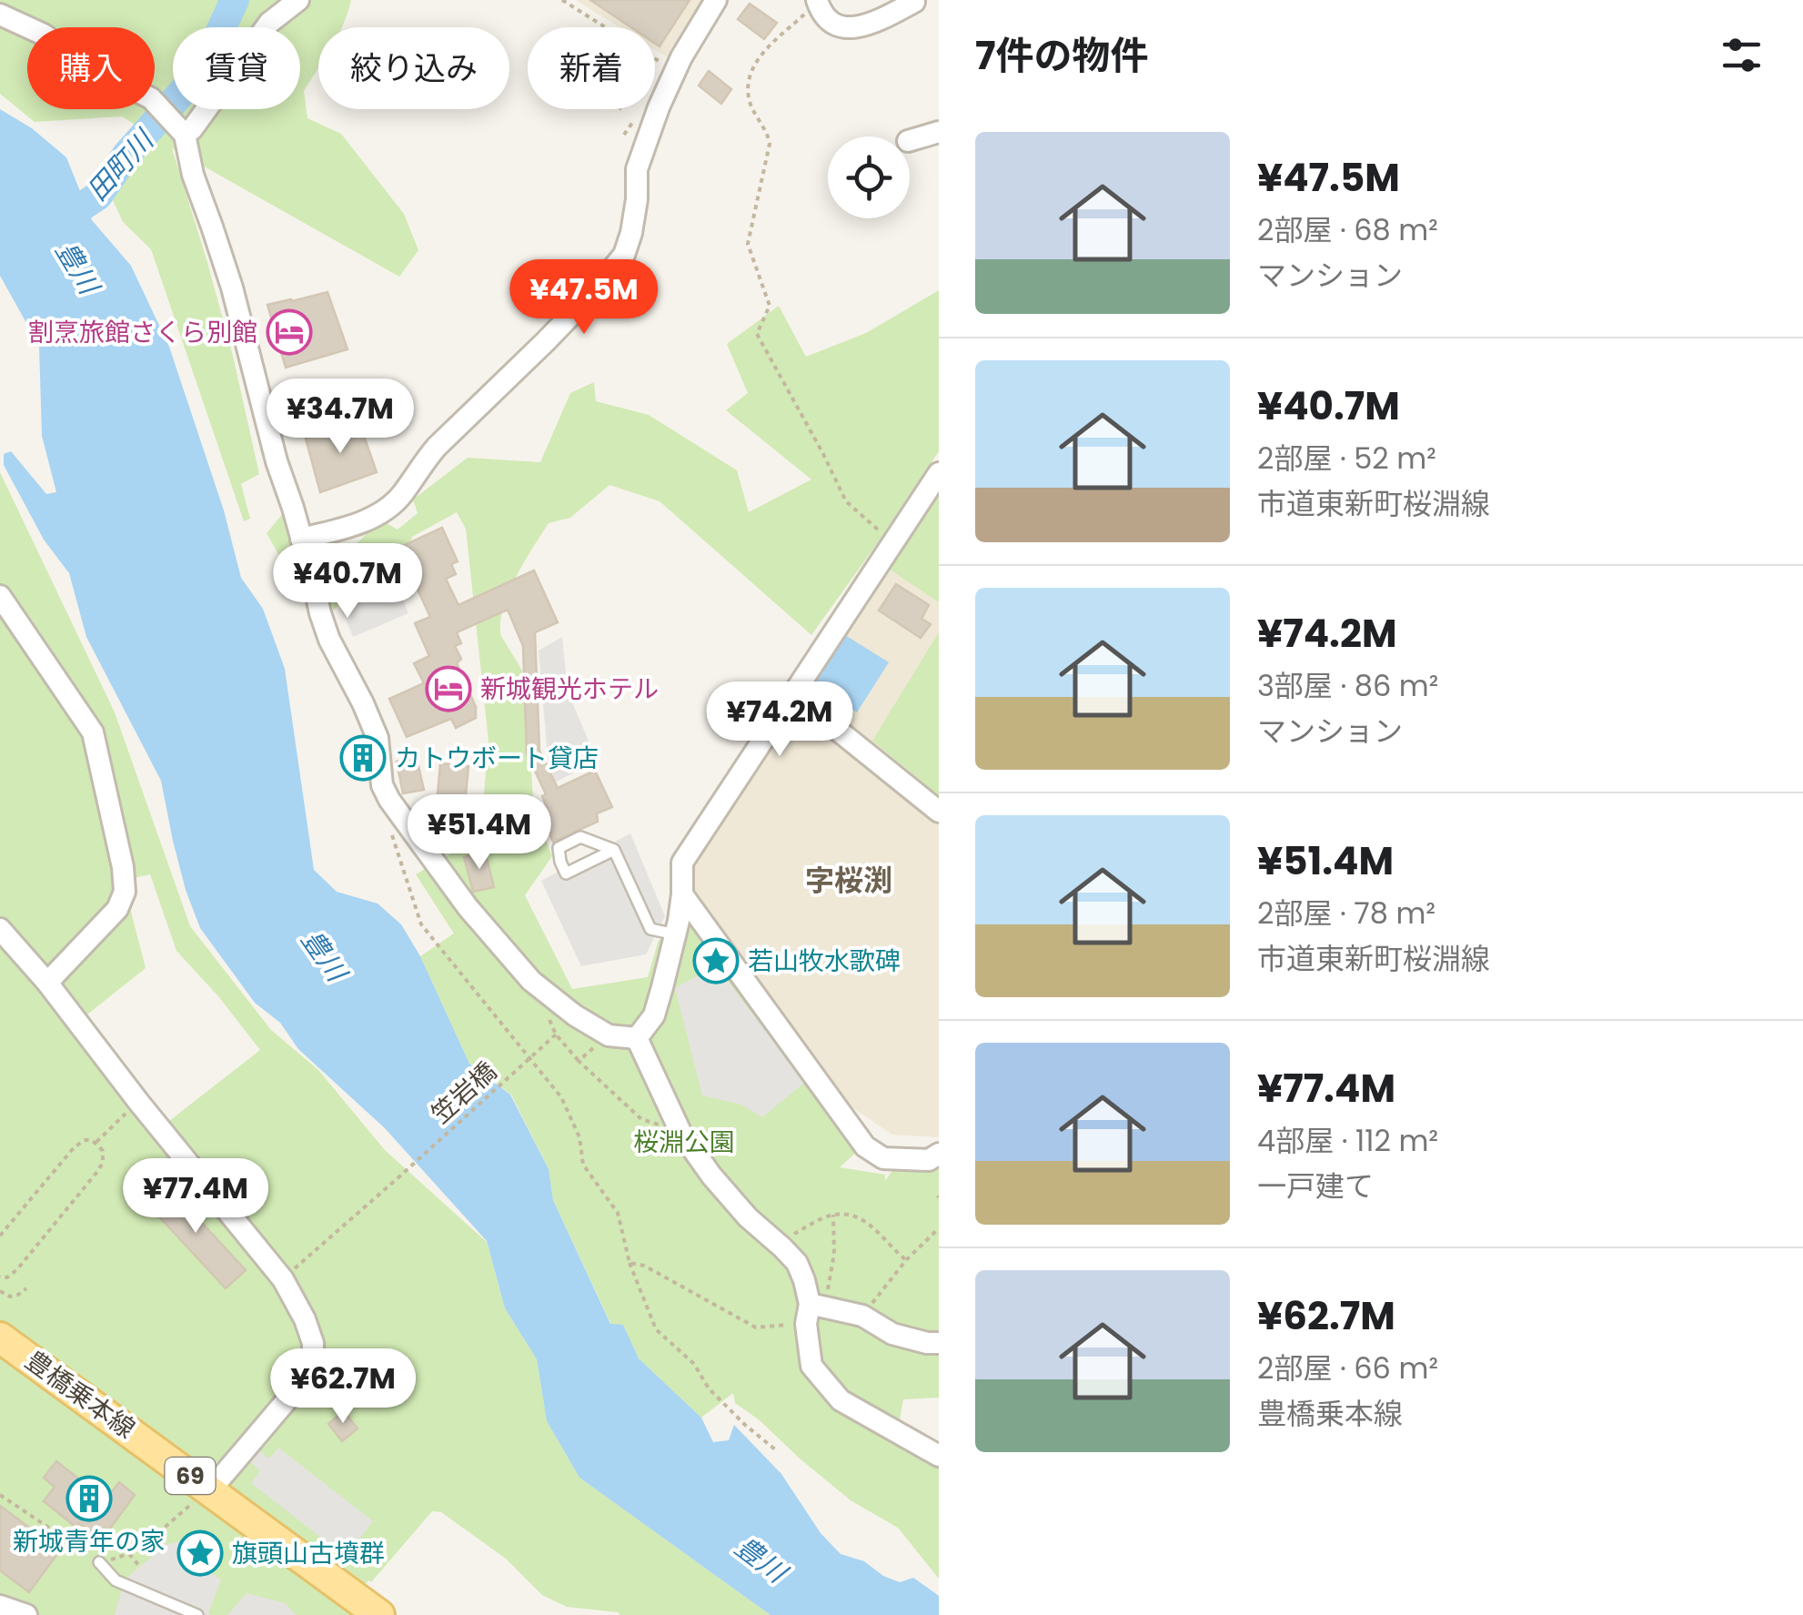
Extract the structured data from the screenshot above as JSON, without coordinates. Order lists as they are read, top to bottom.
{
  "streets": {
    "main road": ["豊橋乗本線", "69"],
    "path": ["笠岩橋"]
  },
  "districts": ["字桜渕"],
  "water": ["田町川", "豊川"],
  "parks": ["桜淵公園"],
  "places": {
    "hotel": ["割烹旅館さくら別館", "新城観光ホテル"],
    "building": ["カトウボート貸店", "新城青年の家"],
    "place": ["若山牧水歌碑", "旗頭山古墳群"]
  },
  "page": {
    "heading": "7件の物件",
    "chip": [
      "購入",
      "賃貸",
      "絞り込み",
      "新着"
    ],
    "list": [
      {
        "name": "¥47.5M",
        "note": "2部屋 · 68 m² · マンション"
      },
      {
        "name": "¥40.7M",
        "note": "2部屋 · 52 m² · 市道東新町桜淵線"
      },
      {
        "name": "¥74.2M",
        "note": "3部屋 · 86 m² · マンション"
      },
      {
        "name": "¥51.4M",
        "note": "2部屋 · 78 m² · 市道東新町桜淵線"
      },
      {
        "name": "¥77.4M",
        "note": "4部屋 · 112 m² · 一戸建て"
      },
      {
        "name": "¥62.7M",
        "note": "2部屋 · 66 m² · 豊橋乗本線"
      }
    ],
    "price": [
      "¥47.5M",
      "¥34.7M",
      "¥40.7M",
      "¥74.2M",
      "¥51.4M",
      "¥77.4M",
      "¥62.7M"
    ]
  }
}
